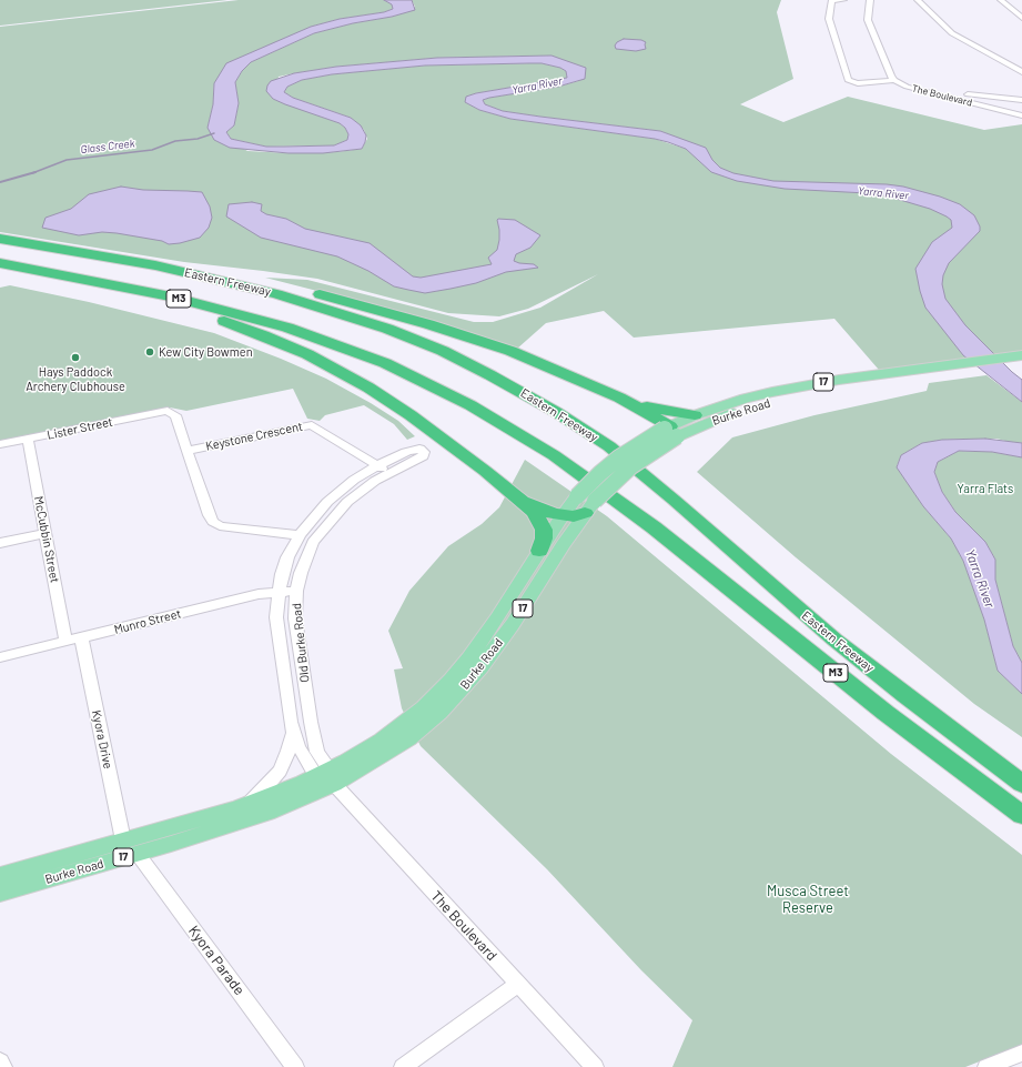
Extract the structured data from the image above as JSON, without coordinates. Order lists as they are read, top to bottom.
{
  "streets": {
    "highway": ["Eastern Freeway", "M3"],
    "main road": ["17", "Burke Road"],
    "street": [
      "The Boulevard",
      "Lister Street",
      "Keystone Crescent",
      "McCubbin Street",
      "Munro Street",
      "Old Burke Road",
      "Kyora Drive",
      "Kyora Parade"
    ]
  },
  "crossings": [
    ["The Boulevard", "Burke Road"],
    ["The Boulevard", "Old Burke Road"],
    ["17", "Burke Road"],
    ["Burke Road", "Old Burke Road"],
    ["Burke Road", "Kyora Drive"],
    ["Burke Road", "Kyora Parade"],
    ["Lister Street", "Keystone Crescent"],
    ["Lister Street", "McCubbin Street"],
    ["Keystone Crescent", "Old Burke Road"],
    ["McCubbin Street", "Munro Street"],
    ["Munro Street", "Old Burke Road"],
    ["Munro Street", "Kyora Drive"],
    ["Kyora Drive", "Kyora Parade"]
  ],
  "water": ["Yarra River", "Glass Creek"],
  "parks": ["Yarra Flats", "Musca Street Reserve"],
  "places": ["Kew City Bowmen", "Hays Paddock Archery Clubhouse"]
}
